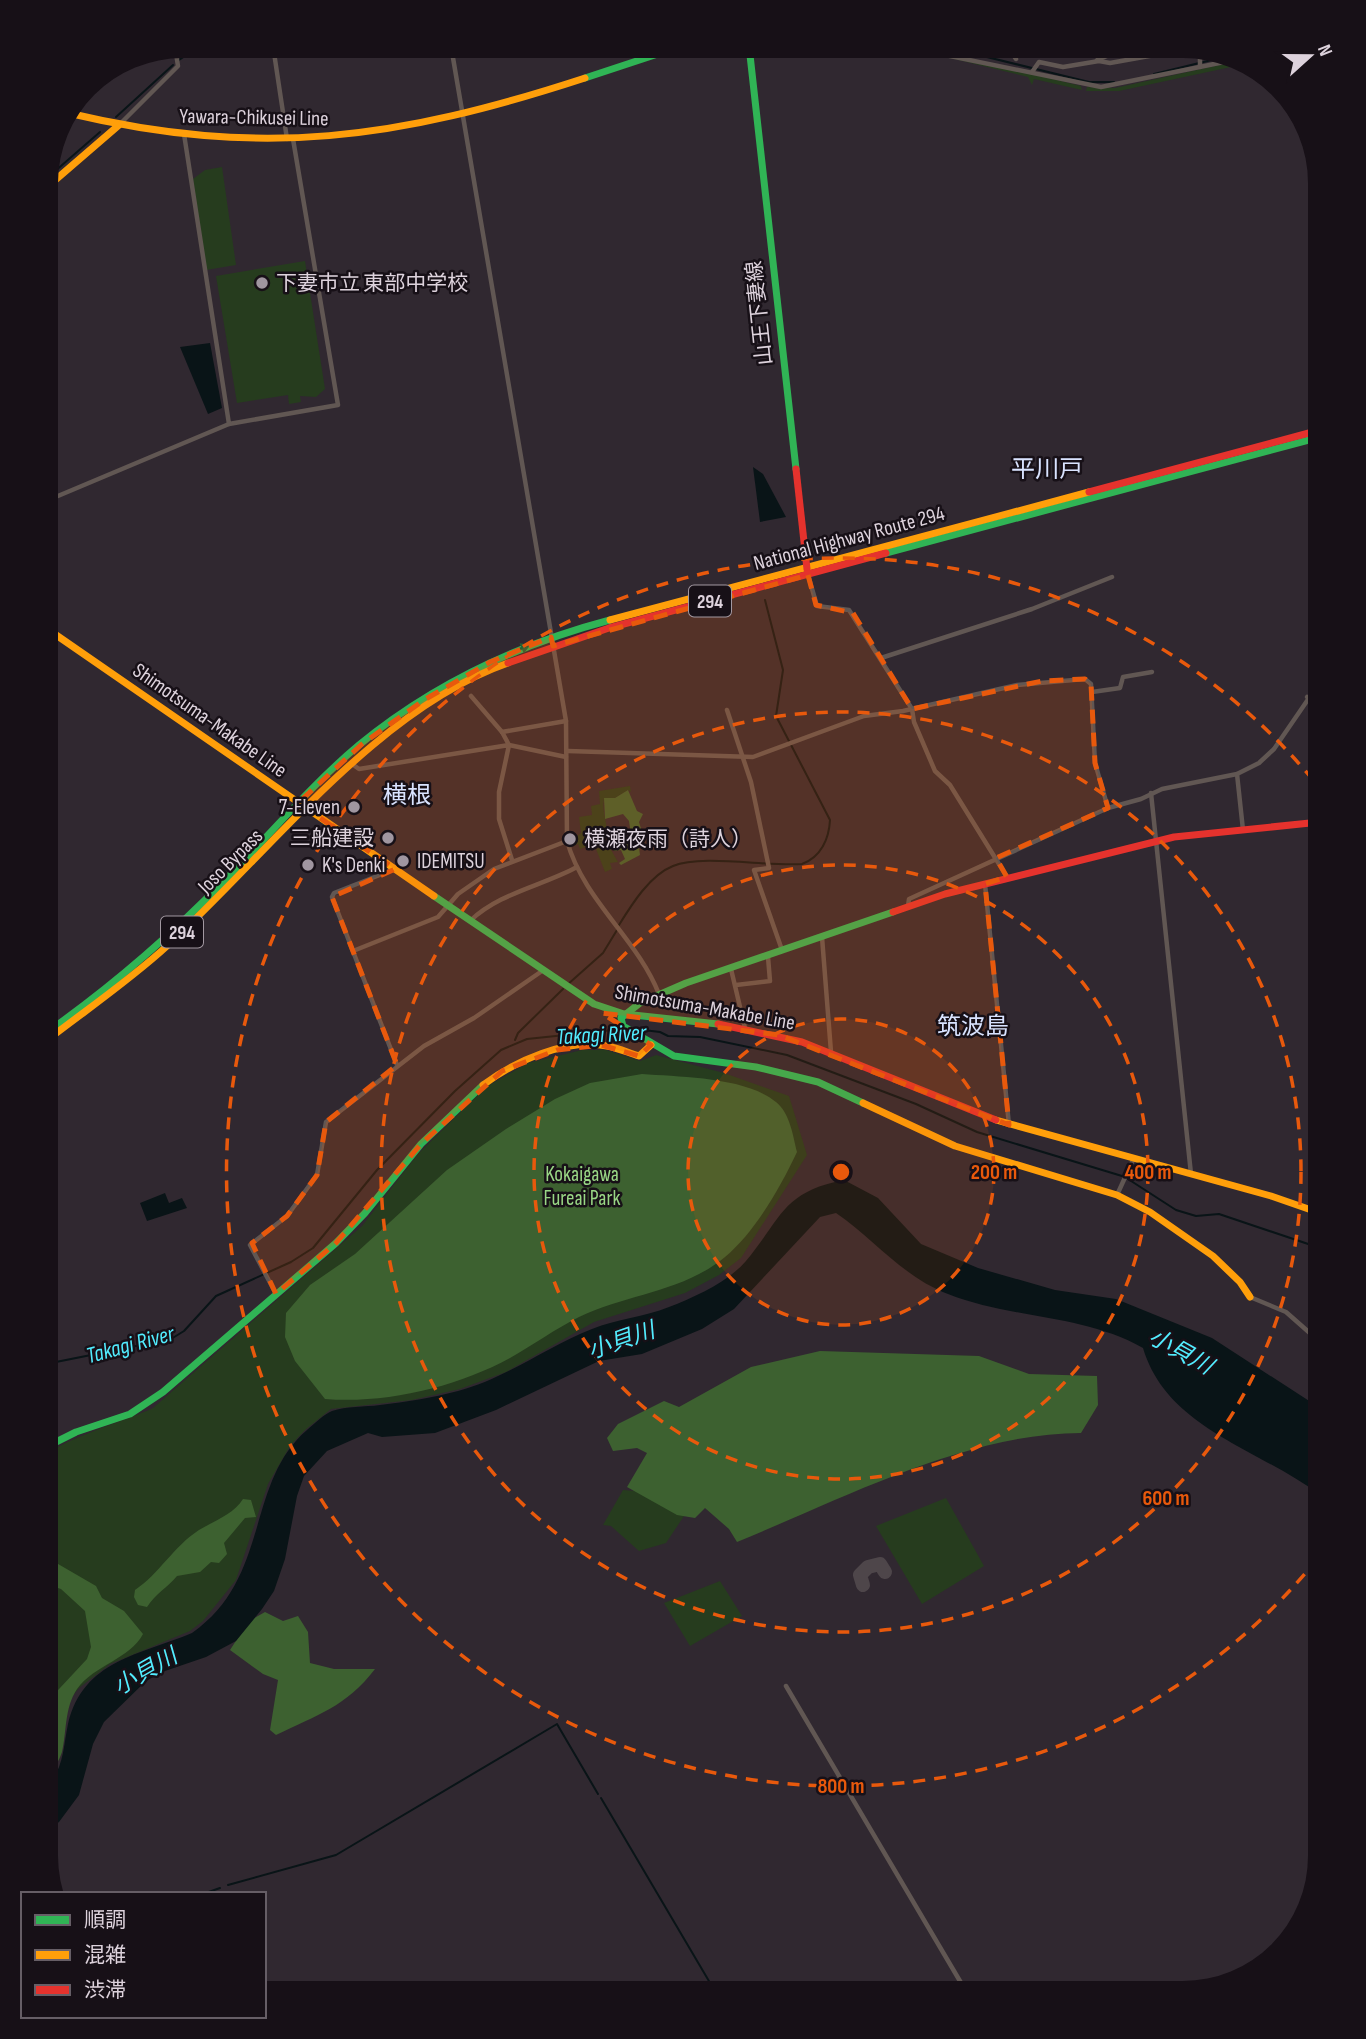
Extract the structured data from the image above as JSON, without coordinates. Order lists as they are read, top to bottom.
{
  "streets": {
    "main road": [
      "Yawara-Chikusei Line",
      "山王下妻線",
      "National Highway Route 294",
      "294",
      "Shimotsuma-Makabe Line",
      "Joso Bypass"
    ]
  },
  "crossings": [
    ["山王下妻線", "National Highway Route 294"],
    ["National Highway Route 294", "Shimotsuma-Makabe Line"],
    ["National Highway Route 294", "Joso Bypass"],
    ["Shimotsuma-Makabe Line", "Joso Bypass"]
  ],
  "districts": ["平川戸", "横根", "筑波島"],
  "water": ["Takagi River", "小貝川"],
  "parks": ["Kokaigawa Fureai Park"],
  "places": [
    "下妻市立 東部中学校",
    "7-Eleven",
    "三船建設",
    "横瀬夜雨（詩人）",
    "IDEMITSU",
    "K's Denki"
  ],
  "legend": ["順調", "混雑", "渋滞"],
  "north": "right",
  "rings": [
    "200 m",
    "400 m",
    "600 m",
    "800 m"
  ]
}
